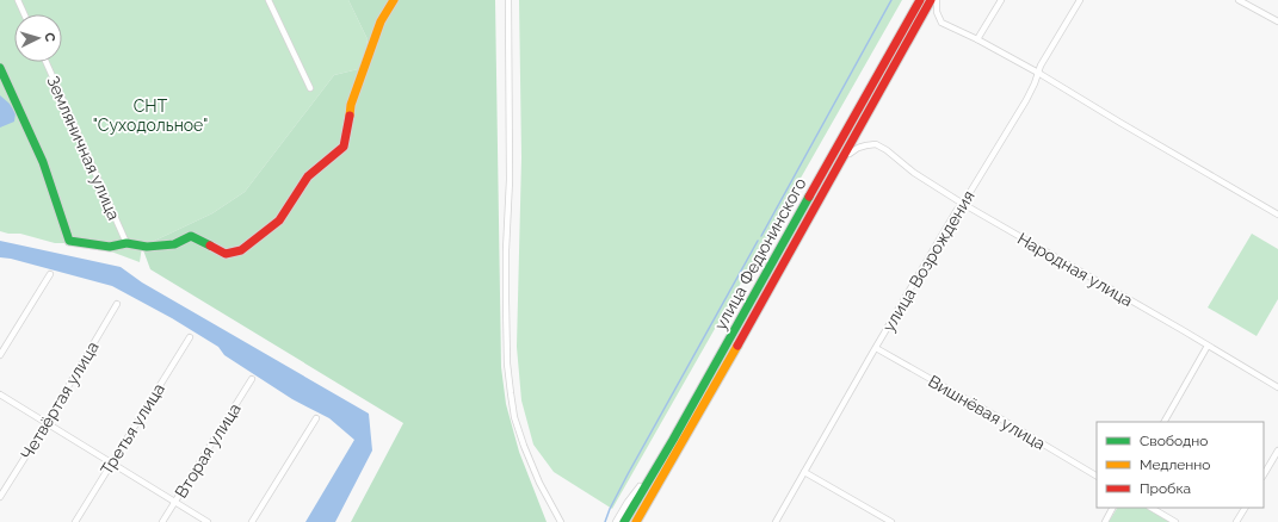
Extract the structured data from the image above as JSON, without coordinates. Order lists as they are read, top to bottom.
{
  "streets": {
    "main road": ["улица Федюнинского"],
    "street": [
      "Земляничная улица",
      "улица Возрождения",
      "Народная улица",
      "Четвёртая улица",
      "Вишнёвая улица",
      "Третья улица",
      "Вторая улица"
    ]
  },
  "crossings": [
    ["улица Федюнинского", "Народная улица"],
    ["улица Возрождения", "Народная улица"],
    ["улица Возрождения", "Вишнёвая улица"]
  ],
  "parks": ["СНТ \"Суходольное\""],
  "legend": ["Свободно", "Медленно", "Пробка"],
  "north": "right"
}
